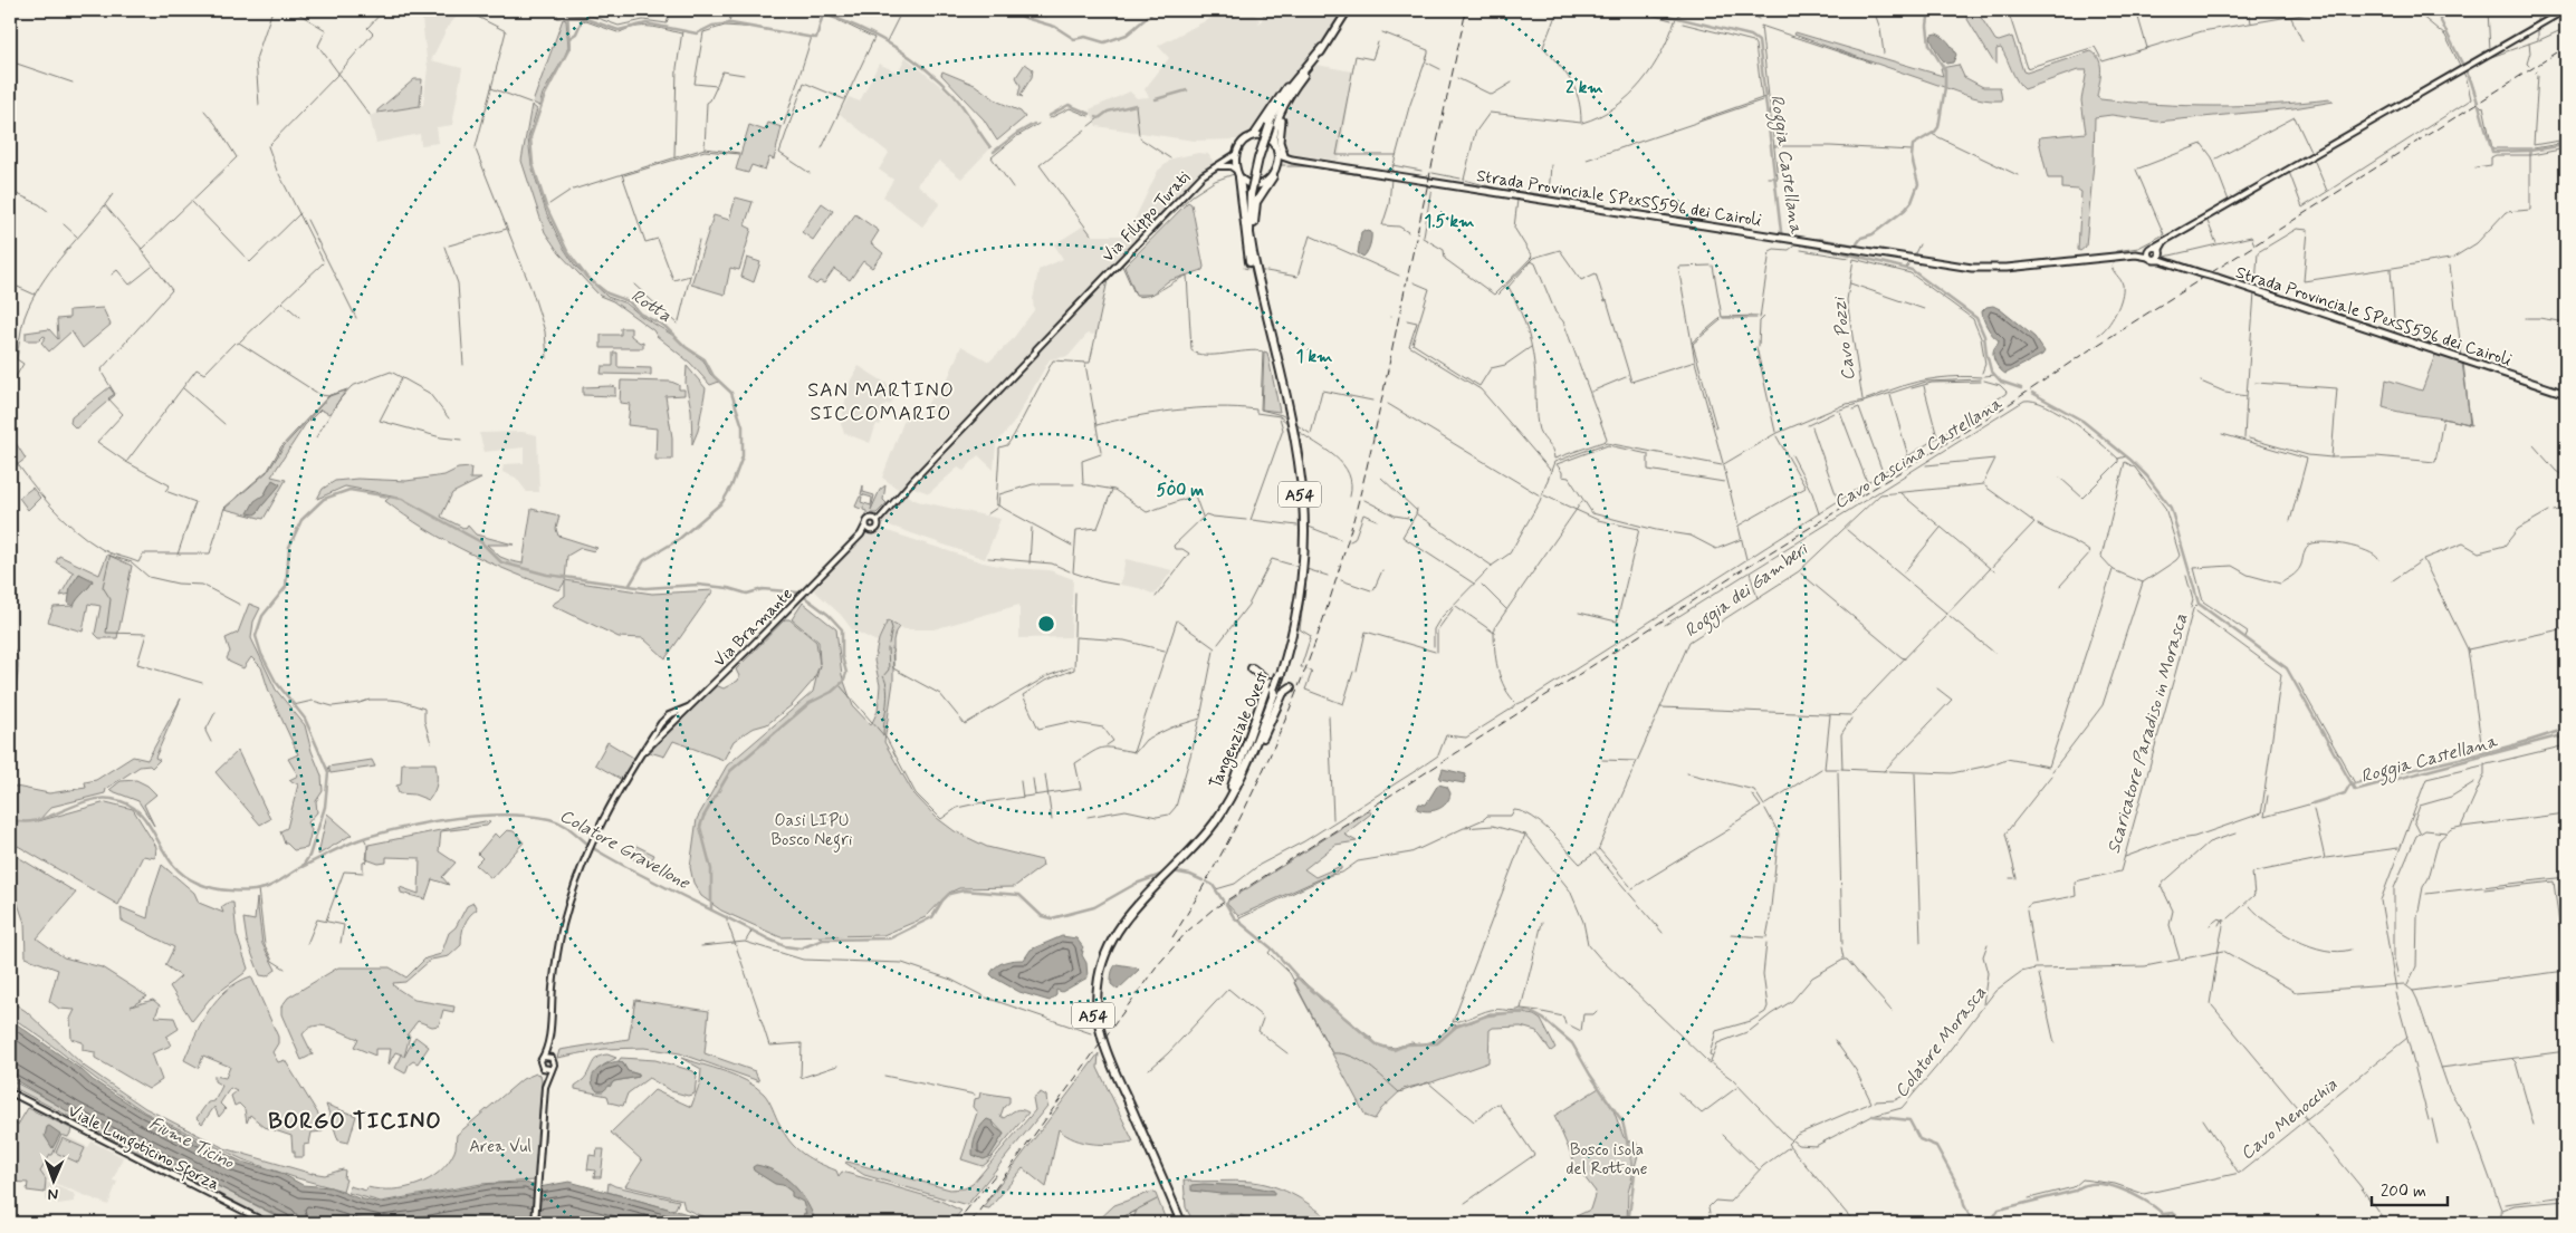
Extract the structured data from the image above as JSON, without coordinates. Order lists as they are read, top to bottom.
{
  "streets": {
    "highway": ["A54", "Tangenziale Ovest"],
    "main road": [
      "Strada Provinciale SPexSS596 dei Cairoli",
      "Via Filippo Turati",
      "Via Bramante",
      "Viale Lungoticino Sforza"
    ]
  },
  "crossings": [
    ["Strada Provinciale SPexSS596 dei Cairoli", "Via Filippo Turati"],
    ["A54", "Tangenziale Ovest"]
  ],
  "districts": ["SAN MARTINO SICCOMARIO", "BORGO TICINO"],
  "water": [
    "Roggia Castellana",
    "Rotta",
    "Cavo Pozzi",
    "Cavo cascina Castellana",
    "Roggia dei Gamberi",
    "Scaricatore Paradiso in Morasca",
    "Colatore Gravellone",
    "Colatore Morasca",
    "Cavo Menocchia",
    "Fiume Ticino"
  ],
  "parks": ["Oasi LIPU Bosco Negri", "Area Vul", "Bosco isola del Rottone"],
  "scale_bar": "200 m",
  "north": "bottom",
  "rings": [
    "2 km",
    "1.5 km",
    "1 km",
    "500 m"
  ]
}
